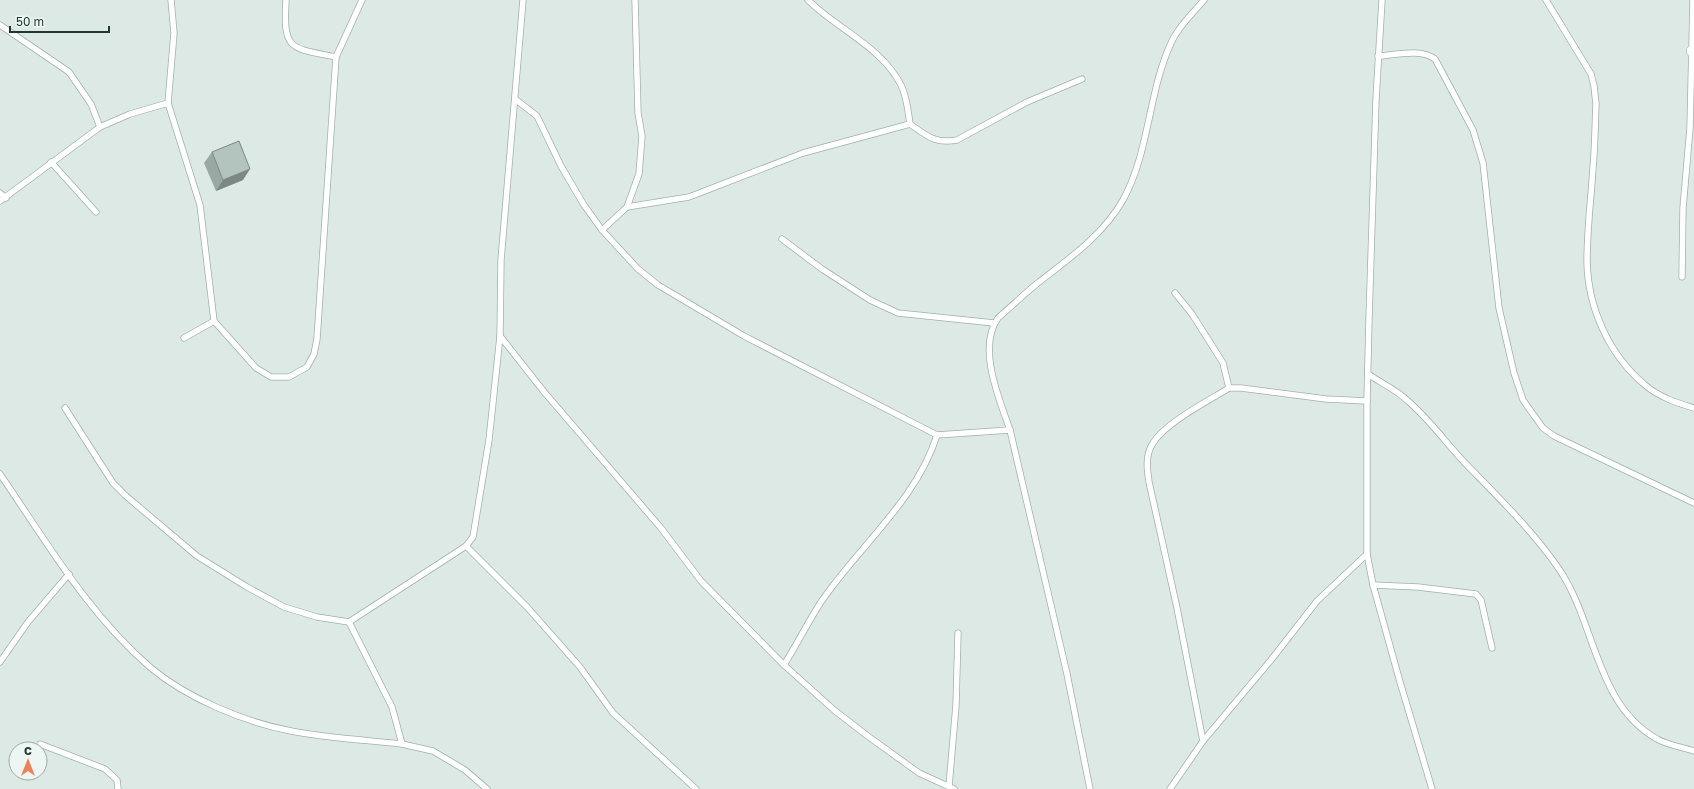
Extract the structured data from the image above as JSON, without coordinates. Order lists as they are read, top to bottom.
{
  "scale_bar": "50 m",
  "north": "top"
}
